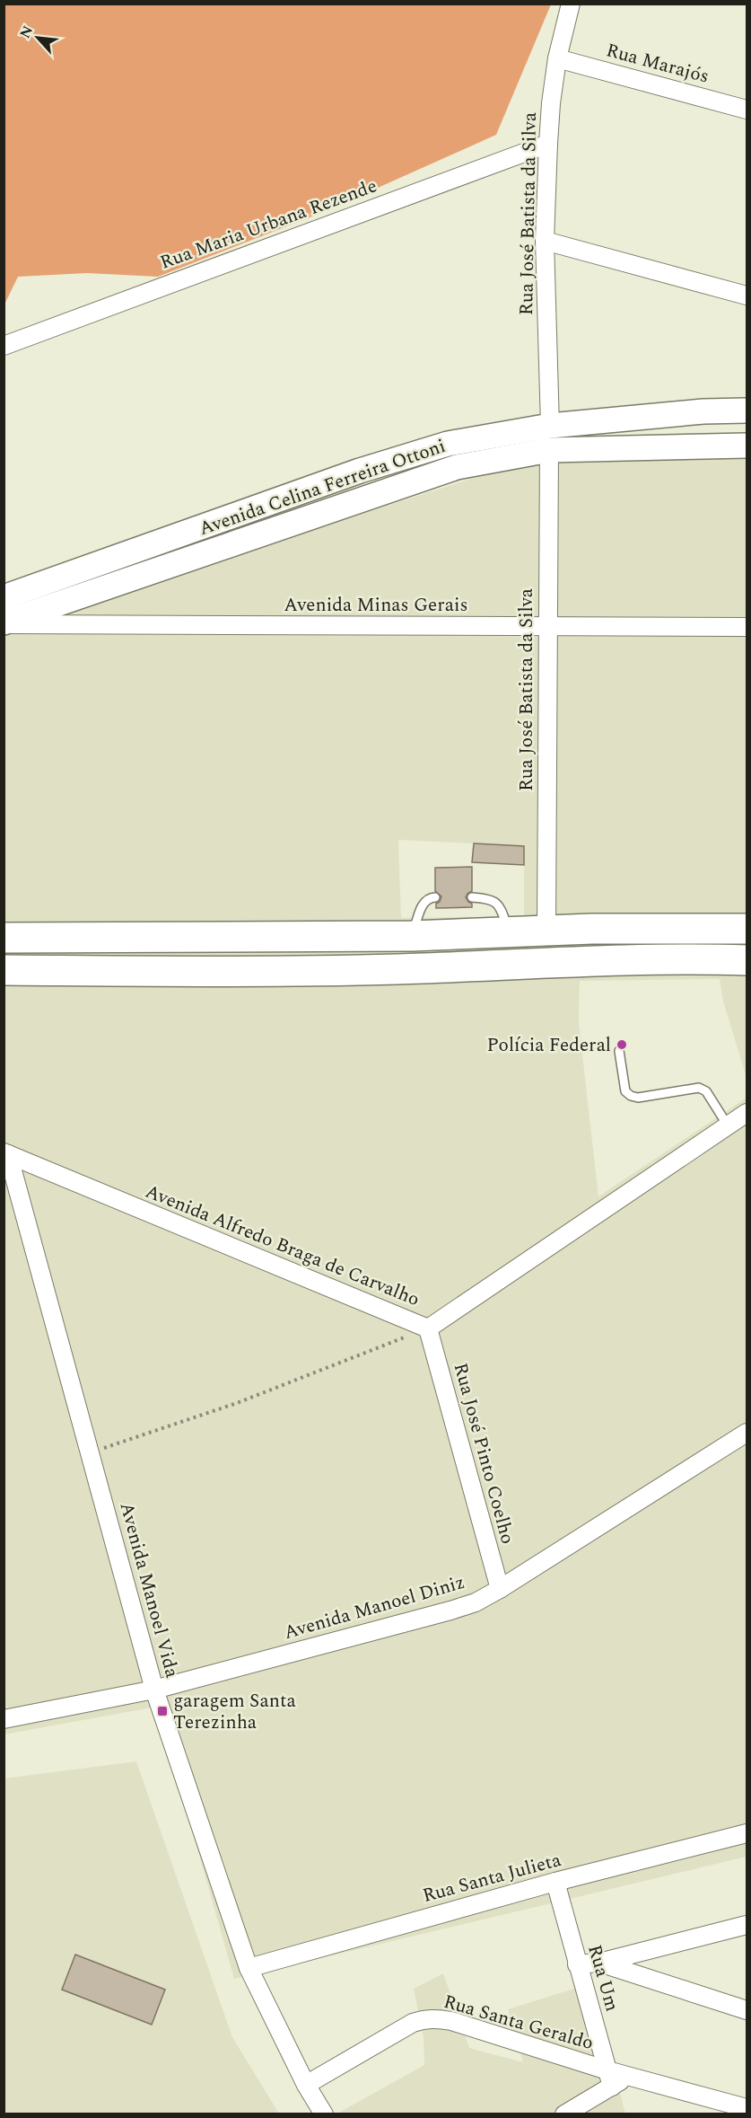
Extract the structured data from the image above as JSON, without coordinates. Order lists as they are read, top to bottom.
{
  "streets": {
    "main road": ["Avenida Celina Ferreira Ottoni"],
    "street": [
      "Rua Marajós",
      "Rua José Batista da Silva",
      "Rua Maria Urbana Rezende",
      "Avenida Minas Gerais",
      "Avenida Alfredo Braga de Carvalho",
      "Rua José Pinto Coelho",
      "Avenida Manoel Vida",
      "Avenida Manoel Diniz",
      "Rua Santa Julieta",
      "Rua Um",
      "Rua Santa Geraldo"
    ]
  },
  "crossings": [
    ["Rua Marajós", "Rua José Batista da Silva"],
    ["Rua José Batista da Silva", "Rua Maria Urbana Rezende"],
    ["Rua José Batista da Silva", "Avenida Celina Ferreira Ottoni"],
    ["Rua José Batista da Silva", "Avenida Minas Gerais"],
    ["Avenida Celina Ferreira Ottoni", "Avenida Minas Gerais"],
    ["Avenida Alfredo Braga de Carvalho", "Rua José Pinto Coelho"],
    ["Avenida Alfredo Braga de Carvalho", "Avenida Manoel Vida"],
    ["Rua José Pinto Coelho", "Avenida Manoel Diniz"],
    ["Avenida Manoel Vida", "Avenida Manoel Diniz"],
    ["Avenida Manoel Vida", "Rua Santa Julieta"],
    ["Avenida Manoel Vida", "Rua Santa Geraldo"],
    ["Rua Santa Julieta", "Rua Um"],
    ["Rua Um", "Rua Santa Geraldo"]
  ],
  "places": {
    "other": ["Polícia Federal"],
    "transit": ["garagem Santa Terezinha"]
  },
  "north": "top left"
}
